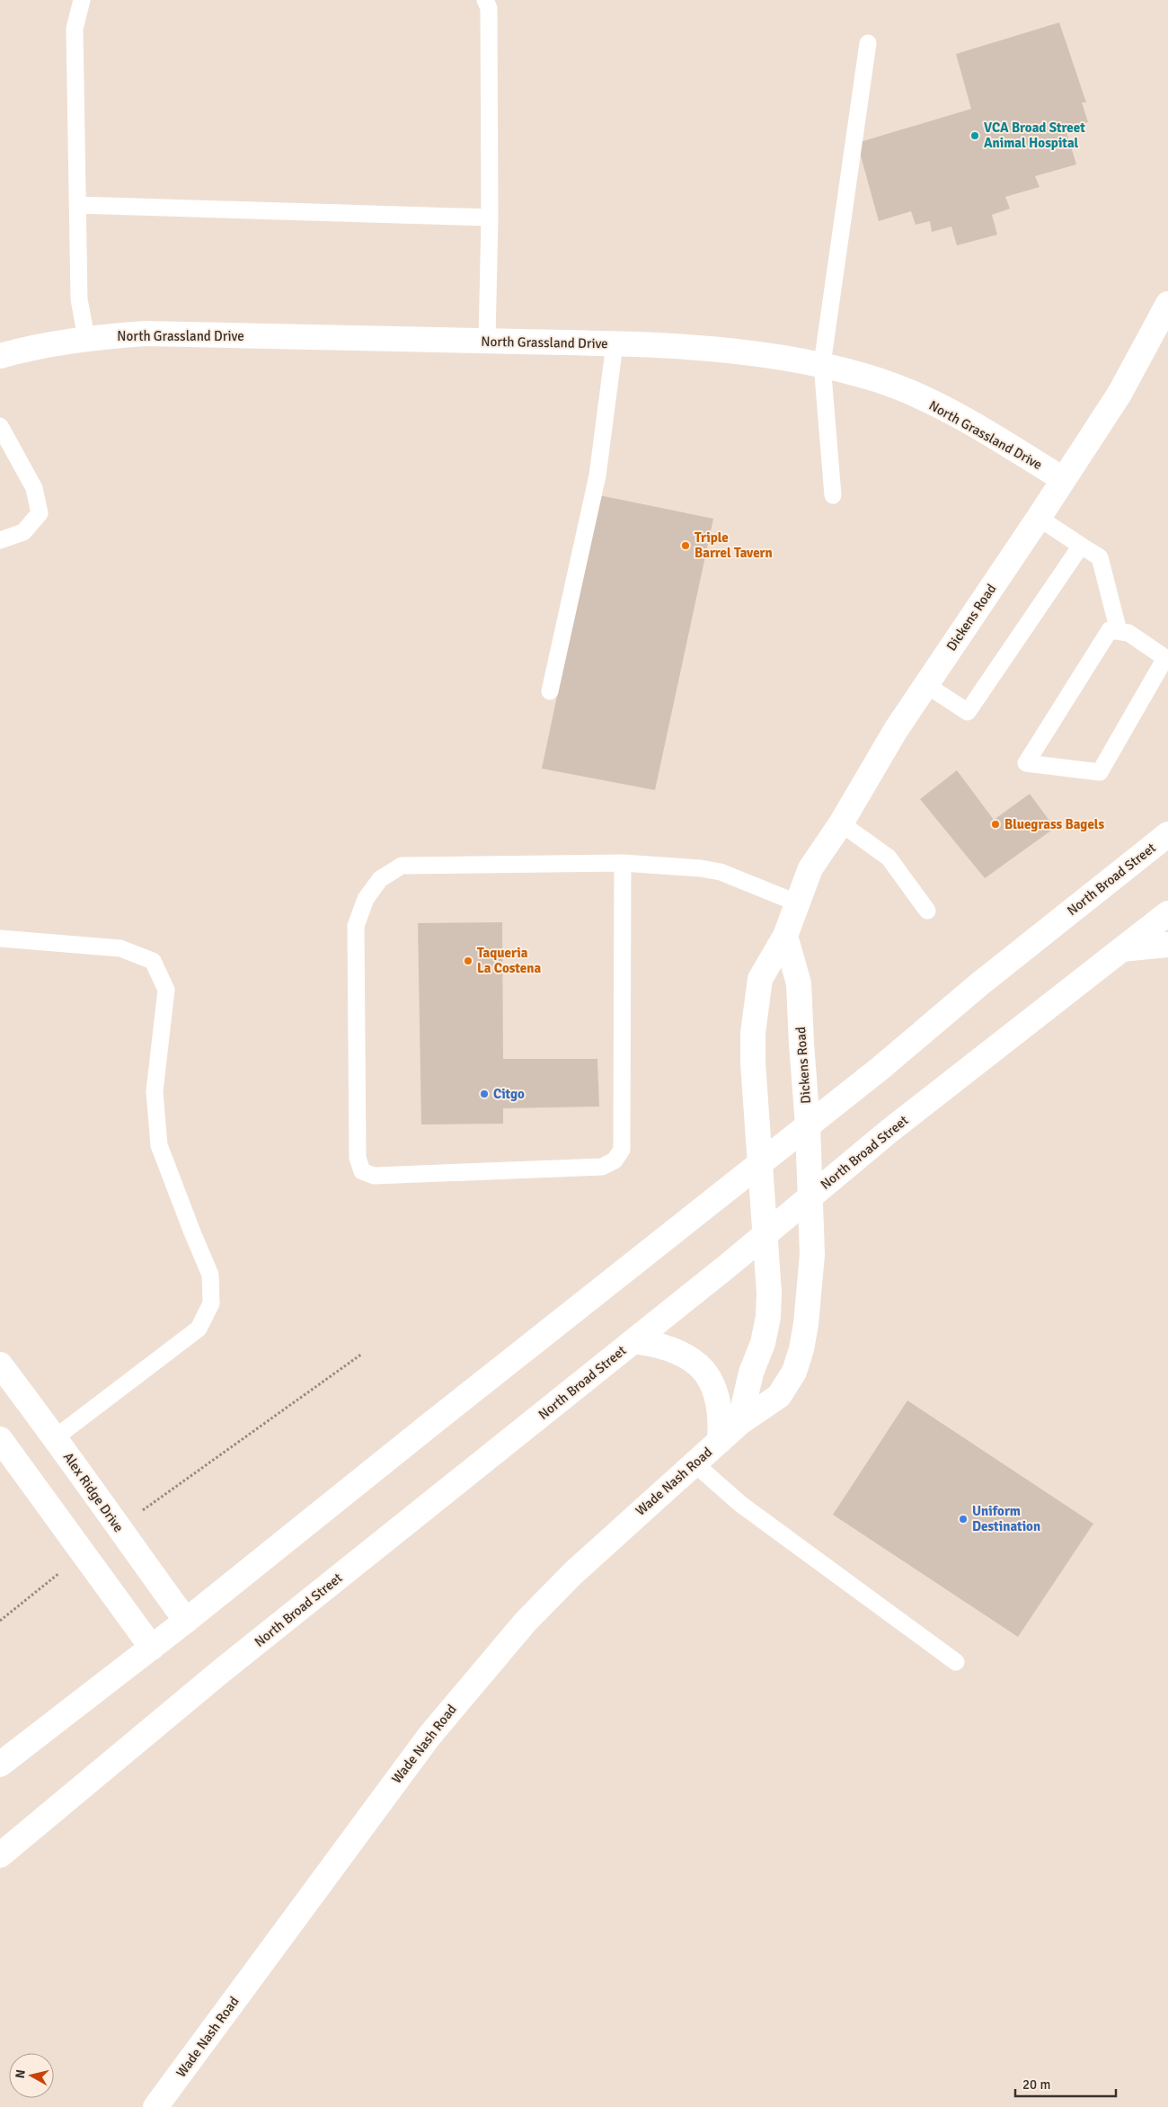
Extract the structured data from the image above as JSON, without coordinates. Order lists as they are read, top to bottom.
{
  "streets": {
    "main road": [
      "North Grassland Drive",
      "Dickens Road",
      "North Broad Street",
      "Wade Nash Road",
      "Alex Ridge Drive"
    ]
  },
  "crossings": [
    ["North Grassland Drive", "Dickens Road"],
    ["Dickens Road", "North Broad Street"],
    ["Dickens Road", "Wade Nash Road"],
    ["North Broad Street", "Wade Nash Road"],
    ["North Broad Street", "Alex Ridge Drive"]
  ],
  "places": [
    "VCA Broad Street Animal Hospital",
    "Triple Barrel Tavern",
    "Bluegrass Bagels",
    "Taqueria La Costena",
    "Citgo",
    "Uniform Destination"
  ],
  "scale_bar": "20 m",
  "north": "left"
}
